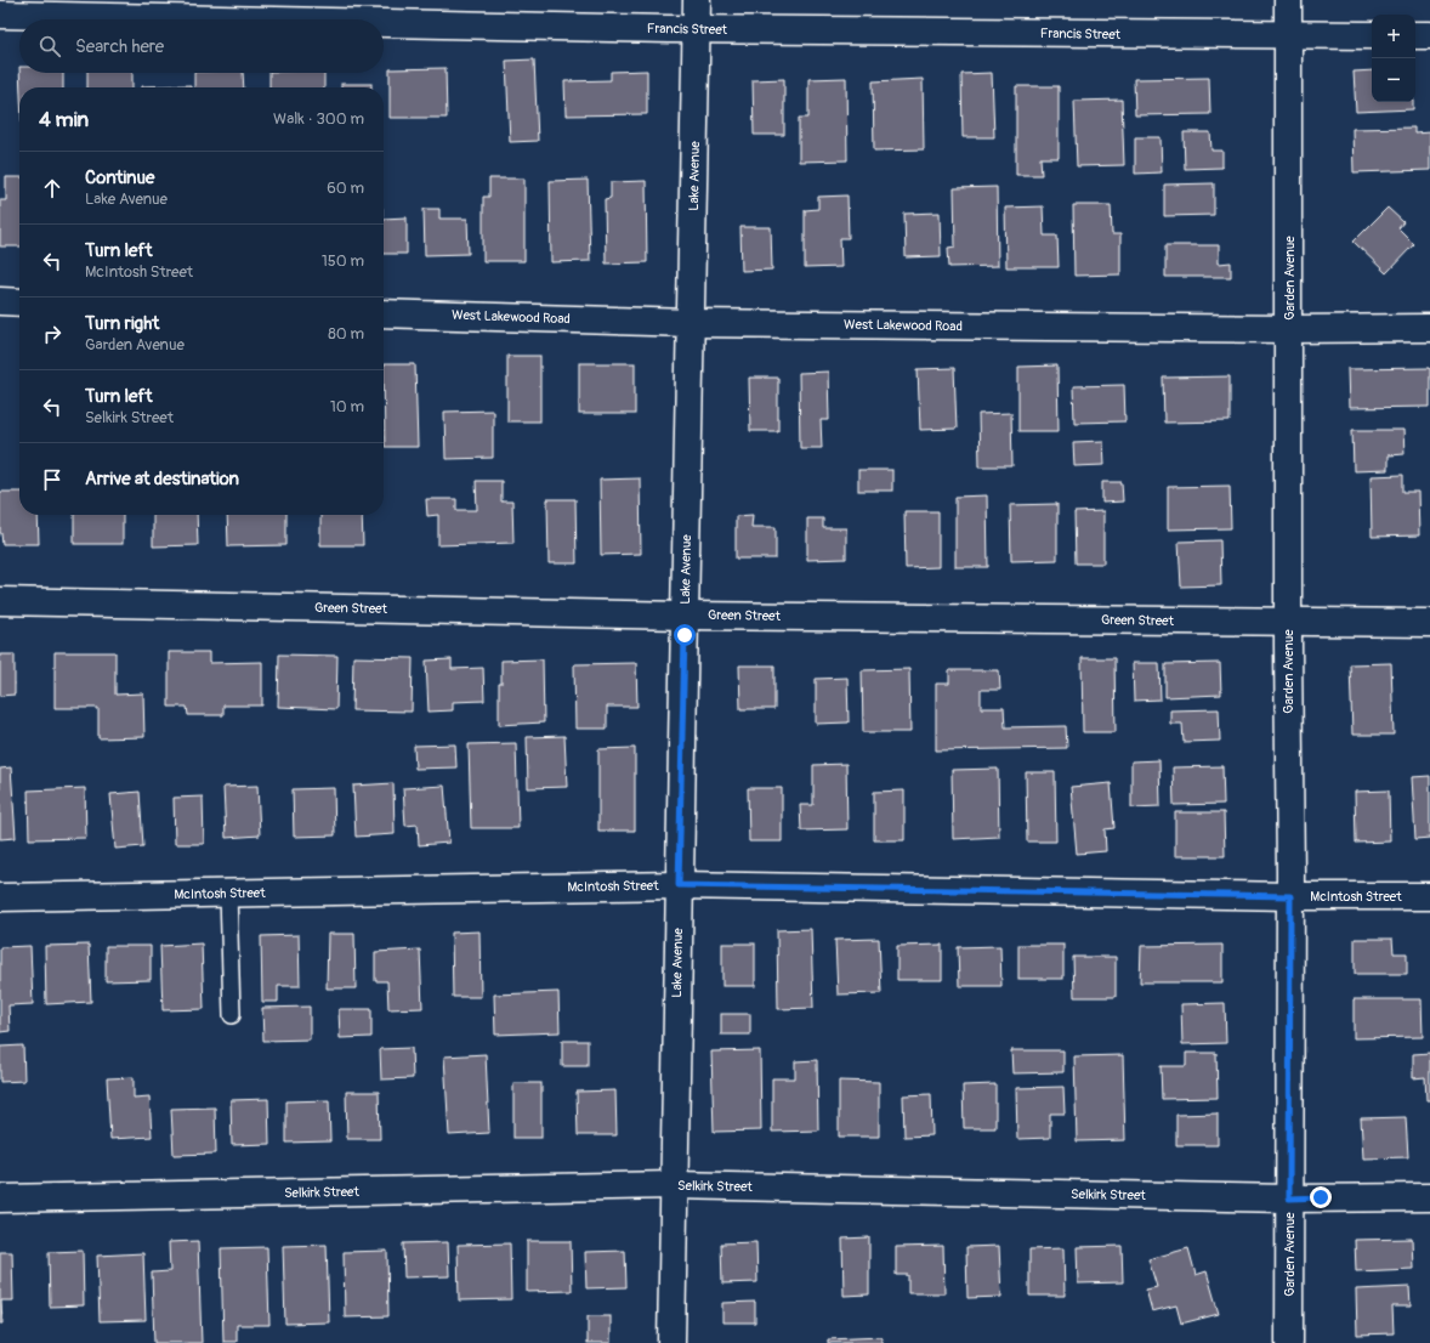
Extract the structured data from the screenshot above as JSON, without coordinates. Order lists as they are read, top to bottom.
{
  "streets": {
    "street": [
      "Francis Street",
      "Lake Avenue",
      "Garden Avenue",
      "West Lakewood Road",
      "Green Street",
      "McIntosh Street",
      "Selkirk Street"
    ]
  },
  "crossings": [
    ["Francis Street", "Lake Avenue"],
    ["Francis Street", "Garden Avenue"],
    ["Lake Avenue", "West Lakewood Road"],
    ["Lake Avenue", "Green Street"],
    ["Lake Avenue", "McIntosh Street"],
    ["Lake Avenue", "Selkirk Street"],
    ["Garden Avenue", "West Lakewood Road"],
    ["Garden Avenue", "Green Street"],
    ["Garden Avenue", "McIntosh Street"],
    ["Garden Avenue", "Selkirk Street"]
  ],
  "page": {
    "map_buttons": ["+", "−"],
    "search": "Search here",
    "heading": ["4 min", "Walk · 300 m"],
    "list": [
      ["Continue", "Lake Avenue", "60 m"],
      ["Turn left", "McIntosh Street", "150 m"],
      ["Turn right", "Garden Avenue", "80 m"],
      ["Turn left", "Selkirk Street", "10 m"],
      "Arrive at destination"
    ]
  }
}
